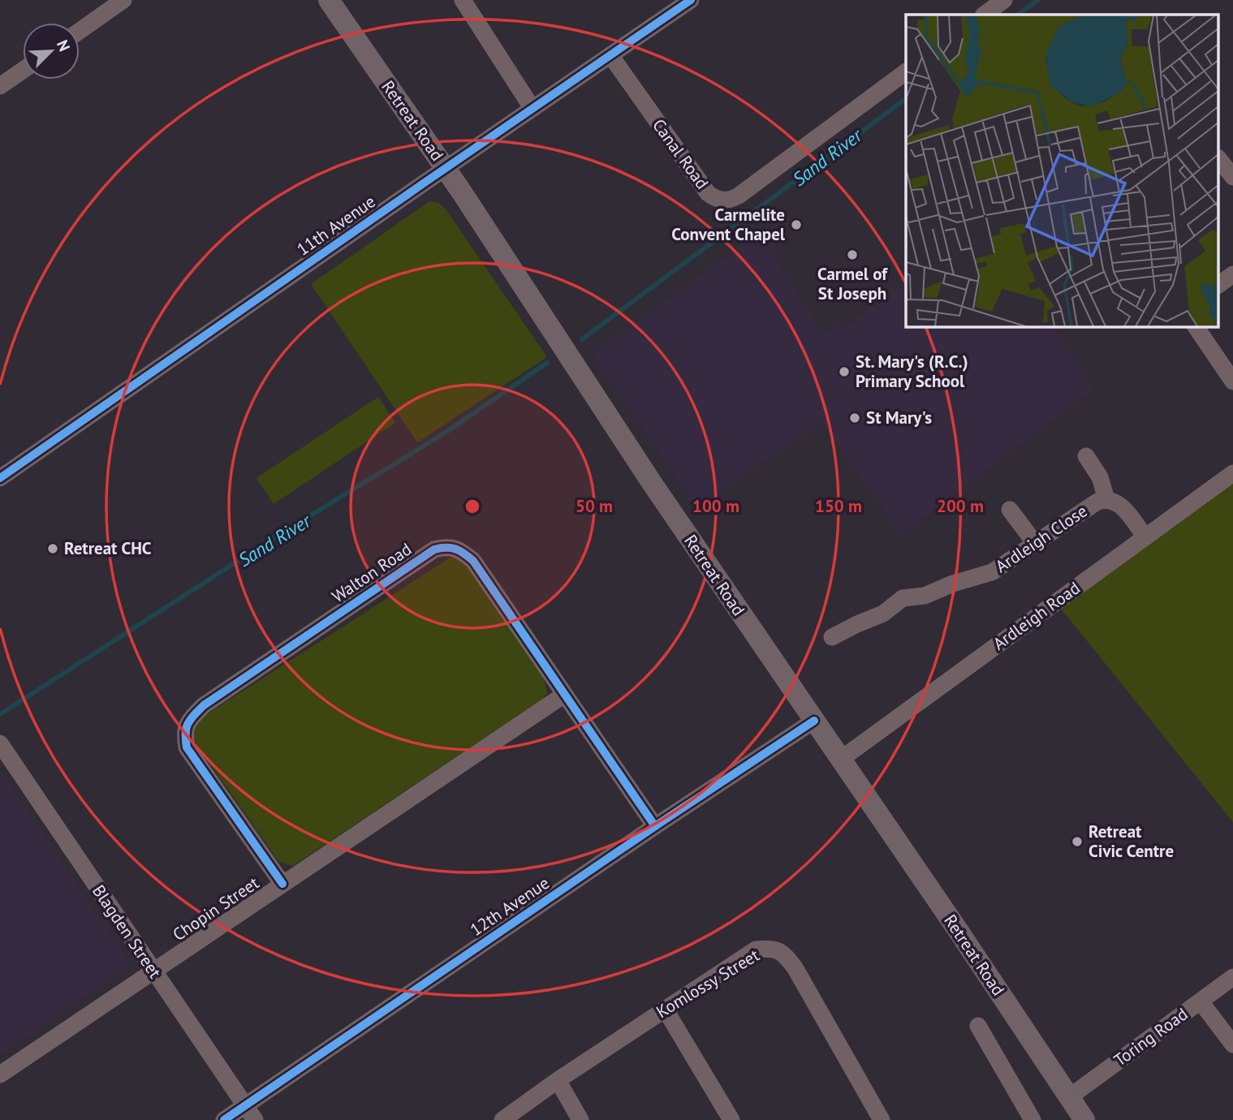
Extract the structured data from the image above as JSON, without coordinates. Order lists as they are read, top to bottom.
{
  "streets": {
    "main road": ["Retreat Road"],
    "street": [
      "Canal Road",
      "11th Avenue",
      "Ardleigh Close",
      "Walton Road",
      "Ardleigh Road",
      "12th Avenue",
      "Chopin Street",
      "Blagden Street",
      "Komlossy Street",
      "Toring Road"
    ]
  },
  "crossings": [
    ["Retreat Road", "11th Avenue"],
    ["Retreat Road", "Ardleigh Road"],
    ["Retreat Road", "12th Avenue"],
    ["Retreat Road", "Toring Road"],
    ["Canal Road", "11th Avenue"],
    ["Ardleigh Close", "Ardleigh Road"],
    ["Walton Road", "12th Avenue"],
    ["Walton Road", "Chopin Street"],
    ["12th Avenue", "Blagden Street"],
    ["Chopin Street", "Blagden Street"]
  ],
  "water": ["Sand River"],
  "places": [
    "Carmelite Convent Chapel",
    "Carmel of St Joseph",
    "St. Mary's (R.C.) Primary School",
    "St Mary's",
    "Retreat CHC",
    "Retreat Civic Centre"
  ],
  "north": "top right",
  "rings": [
    "50 m",
    "100 m",
    "150 m",
    "200 m"
  ]
}
